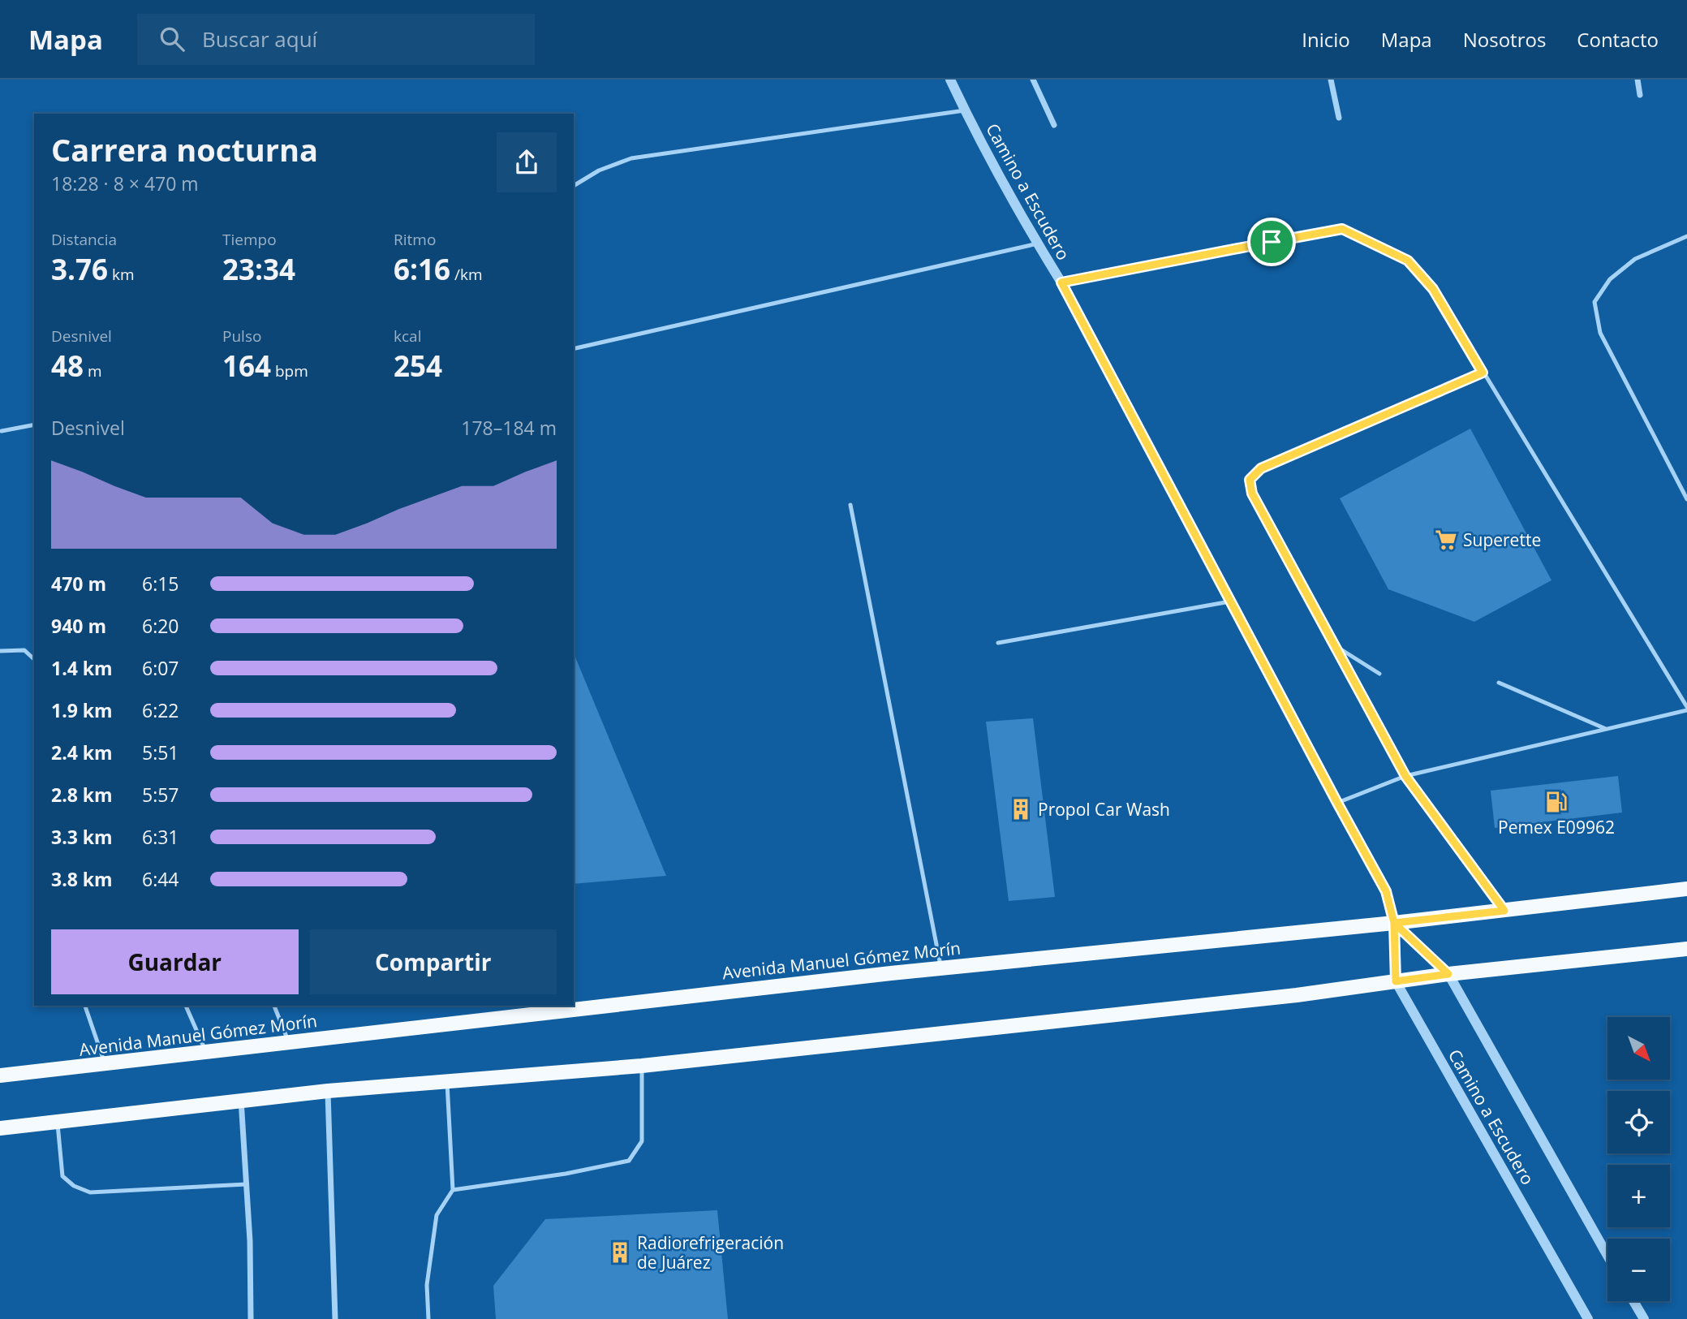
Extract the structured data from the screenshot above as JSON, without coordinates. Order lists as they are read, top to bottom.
{
  "streets": {
    "main road": ["Avenida Manuel Gómez Morín"],
    "street": ["Camino a Escudero"]
  },
  "crossings": [
    ["Camino a Escudero", "Avenida Manuel Gómez Morín"]
  ],
  "places": {
    "supermarket": ["Superette"],
    "fuel station": ["Pemex E09962"],
    "building": ["Propol Car Wash", "Radiorefrigeración de Juárez"]
  },
  "north": "bottom right",
  "page": {
    "header": "Mapa",
    "search": "Buscar aquí",
    "nav": [
      "Inicio",
      "Mapa",
      "Nosotros",
      "Contacto"
    ],
    "heading": ["Carrera nocturna", "18:28 · 8 × 470 m"],
    "stats": [
      ["Distancia", "3.76 km"],
      ["Tiempo", "23:34"],
      ["Ritmo", "6:16 /km"],
      ["Desnivel", "48 m"],
      ["Pulso", "164 bpm"],
      ["kcal", "254"]
    ],
    "chart": ["Desnivel", "178–184 m"],
    "list": [
      {
        "name": "470 m",
        "note": "6:15"
      },
      {
        "name": "940 m",
        "note": "6:20"
      },
      {
        "name": "1.4 km",
        "note": "6:07"
      },
      {
        "name": "1.9 km",
        "note": "6:22"
      },
      {
        "name": "2.4 km",
        "note": "5:51"
      },
      {
        "name": "2.8 km",
        "note": "5:57"
      },
      {
        "name": "3.3 km",
        "note": "6:31"
      },
      {
        "name": "3.8 km",
        "note": "6:44"
      }
    ],
    "buttons": ["Guardar", "Compartir"],
    "map_buttons": ["+", "−"]
  }
}
